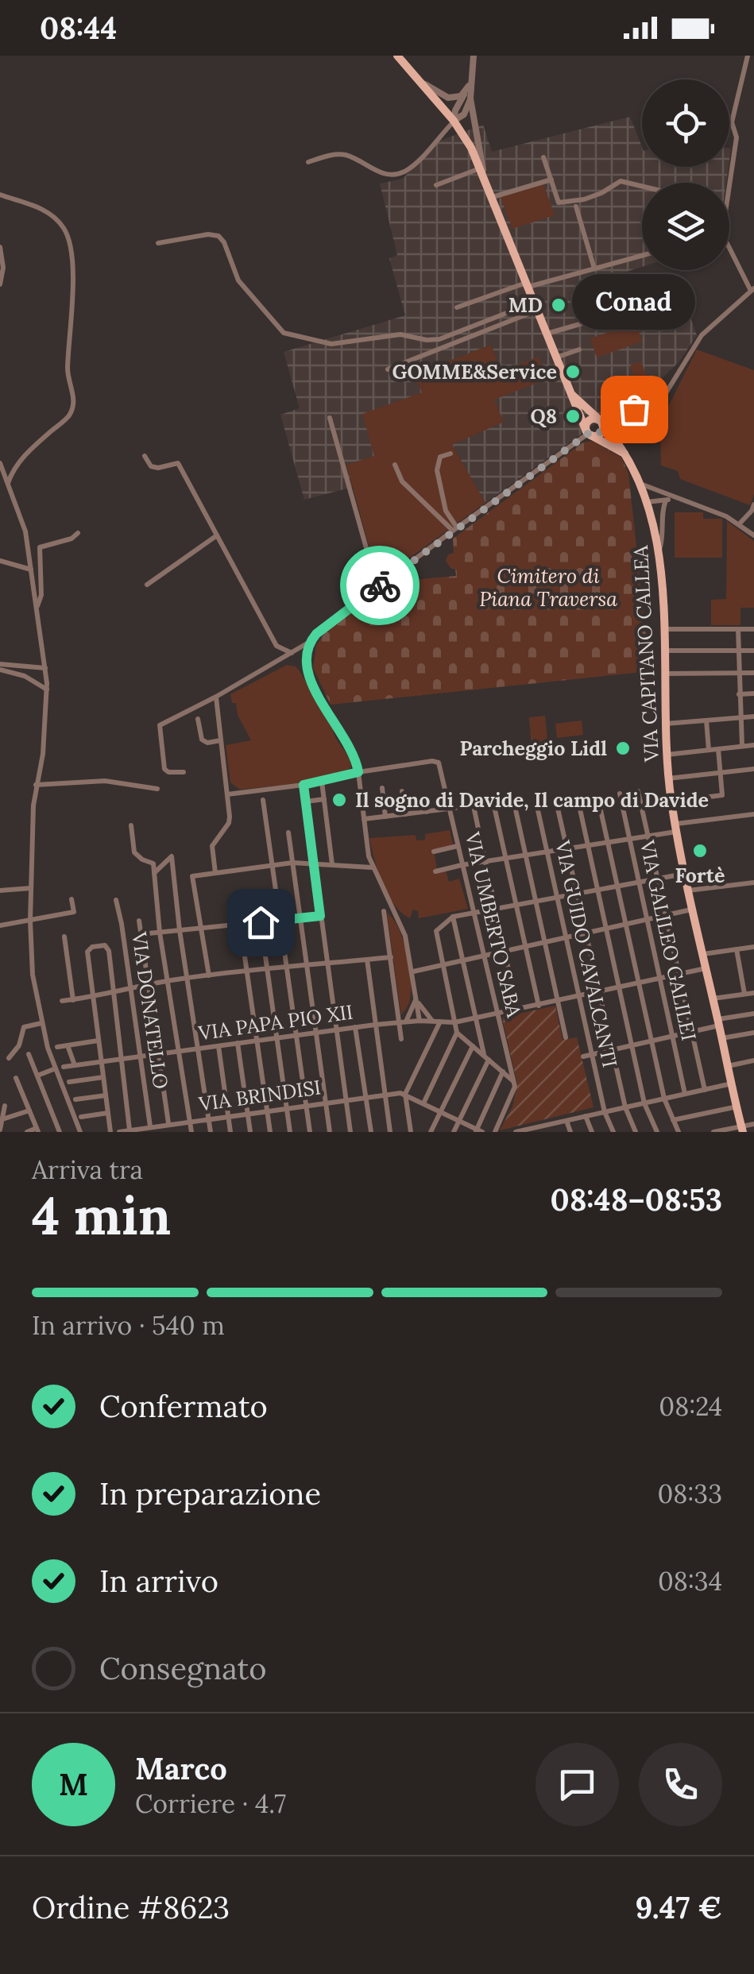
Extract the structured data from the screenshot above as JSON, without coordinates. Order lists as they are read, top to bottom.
{
  "streets": {
    "main road": ["VIA CAPITANO CALLEA"],
    "street": [
      "VIA UMBERTO SABA",
      "VIA GALILEO GALILEI",
      "VIA GUIDO CAVALCANTI",
      "VIA DONATELLO",
      "VIA PAPA PIO XII",
      "VIA BRINDISI"
    ]
  },
  "crossings": [
    ["VIA CAPITANO CALLEA", "VIA PAPA PIO XII"],
    ["VIA UMBERTO SABA", "VIA PAPA PIO XII"],
    ["VIA GALILEO GALILEI", "VIA PAPA PIO XII"],
    ["VIA GUIDO CAVALCANTI", "VIA PAPA PIO XII"],
    ["VIA DONATELLO", "VIA PAPA PIO XII"],
    ["VIA DONATELLO", "VIA BRINDISI"]
  ],
  "parks": ["Cimitero di Piana Traversa"],
  "places": [
    "MD",
    "GOMME&Service",
    "Conad",
    "Q8",
    "Parcheggio Lidl",
    "Il sogno di Davide, Il campo di Davide",
    "Fortè"
  ],
  "page": {
    "status": "08:44",
    "bubble": "Conad",
    "heading": ["4 min", "Arriva tra", "08:48–08:53"],
    "panel": [
      "Marco",
      "Corriere · 4.7",
      "Ordine #8623",
      "9.47 €"
    ],
    "bar": "In arrivo · 540 m",
    "list": [
      ["Confermato", "08:24"],
      ["In preparazione", "08:33"],
      ["In arrivo", "08:34"],
      "Consegnato"
    ],
    "round": "M"
  }
}
